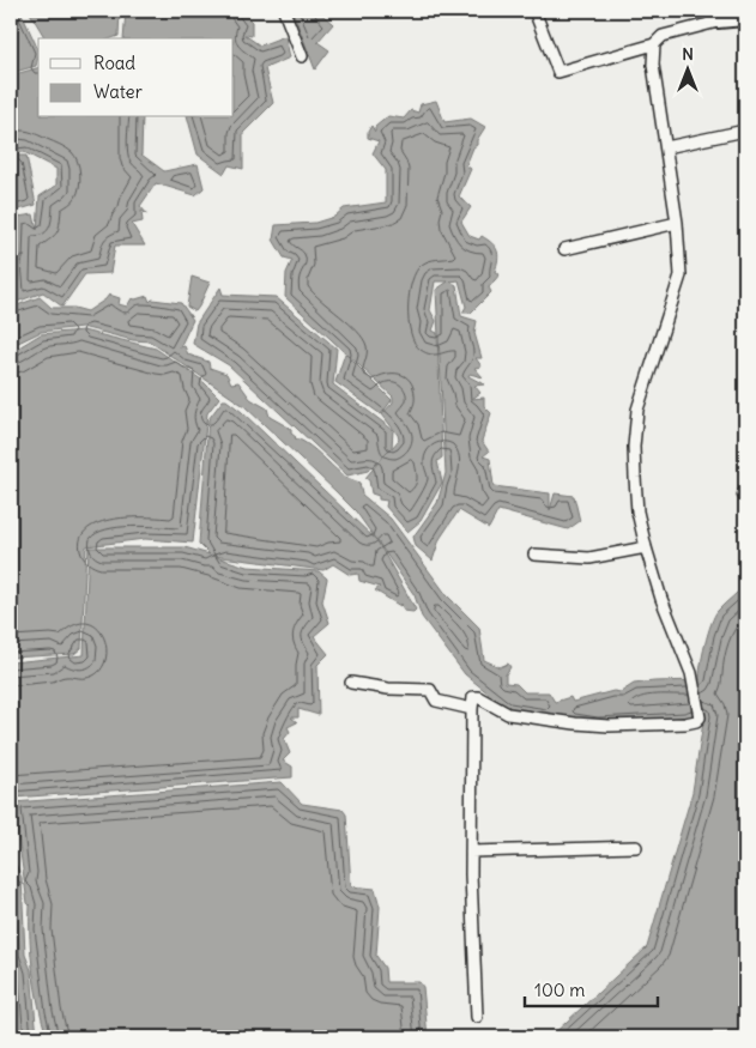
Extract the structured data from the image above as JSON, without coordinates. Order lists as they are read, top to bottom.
{
  "legend": ["Road", "Water"],
  "scale_bar": "100 m",
  "north": "top"
}
